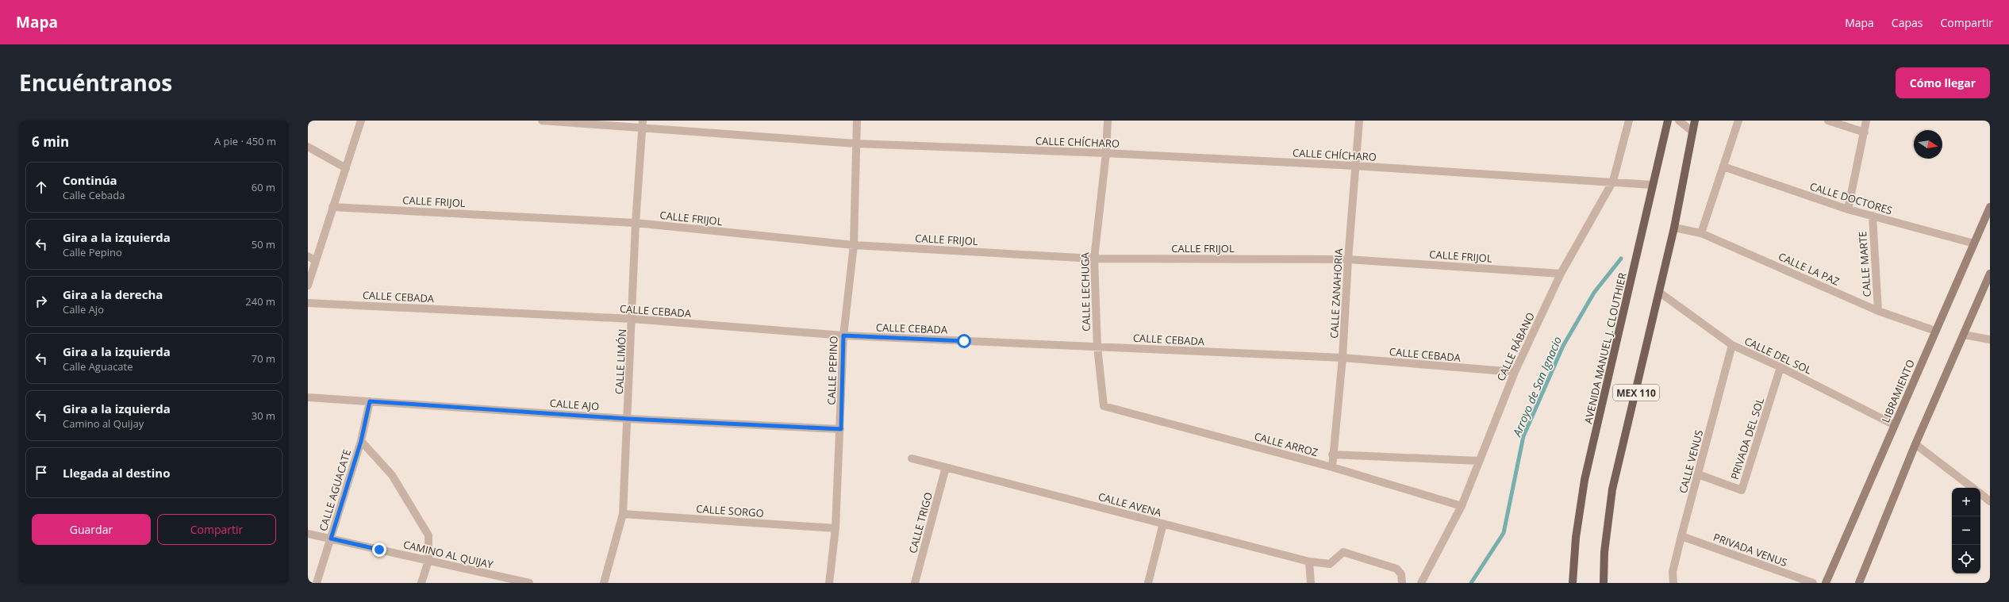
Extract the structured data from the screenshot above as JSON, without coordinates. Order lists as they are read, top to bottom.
{
  "streets": {
    "main road": ["AVENIDA MANUEL J. CLOUTHIER", "LIBRAMIENTO", "MEX 110"],
    "street": [
      "CALLE CHÍCHARO",
      "CALLE DOCTORES",
      "CALLE FRIJOL",
      "CALLE MARTE",
      "CALLE LA PAZ",
      "CALLE LECHUGA",
      "CALLE ZANAHORIA",
      "CALLE CEBADA",
      "CALLE RÁBANO",
      "CALLE DEL SOL",
      "CALLE LIMÓN",
      "CALLE PEPINO",
      "CALLE AJO",
      "PRIVADA DEL SOL",
      "CALLE ARROZ",
      "CALLE VENUS",
      "CALLE AGUACATE",
      "CALLE AVENA",
      "CALLE SORGO",
      "CALLE TRIGO",
      "PRIVADA VENUS",
      "CAMINO AL QUIJAY"
    ]
  },
  "crossings": [
    ["CALLE CHÍCHARO", "CALLE LECHUGA"],
    ["CALLE CHÍCHARO", "CALLE ZANAHORIA"],
    ["CALLE CHÍCHARO", "CALLE RÁBANO"],
    ["CALLE CHÍCHARO", "AVENIDA MANUEL J. CLOUTHIER"],
    ["CALLE CHÍCHARO", "CALLE LIMÓN"],
    ["CALLE CHÍCHARO", "CALLE PEPINO"],
    ["CALLE DOCTORES", "CALLE MARTE"],
    ["CALLE DOCTORES", "LIBRAMIENTO"],
    ["CALLE FRIJOL", "CALLE LECHUGA"],
    ["CALLE FRIJOL", "CALLE ZANAHORIA"],
    ["CALLE FRIJOL", "CALLE RÁBANO"],
    ["CALLE FRIJOL", "CALLE LIMÓN"],
    ["CALLE FRIJOL", "CALLE PEPINO"],
    ["CALLE MARTE", "CALLE LA PAZ"],
    ["CALLE LA PAZ", "LIBRAMIENTO"],
    ["CALLE LA PAZ", "MEX 110"],
    ["CALLE LECHUGA", "CALLE CEBADA"],
    ["CALLE LECHUGA", "CALLE ARROZ"],
    ["CALLE ZANAHORIA", "CALLE CEBADA"],
    ["CALLE ZANAHORIA", "CALLE ARROZ"],
    ["CALLE CEBADA", "CALLE RÁBANO"],
    ["CALLE CEBADA", "CALLE LIMÓN"],
    ["CALLE CEBADA", "CALLE PEPINO"],
    ["CALLE RÁBANO", "CALLE ARROZ"],
    ["CALLE DEL SOL", "LIBRAMIENTO"],
    ["CALLE DEL SOL", "MEX 110"],
    ["CALLE DEL SOL", "PRIVADA DEL SOL"],
    ["CALLE DEL SOL", "CALLE VENUS"],
    ["CALLE LIMÓN", "CALLE AJO"],
    ["CALLE LIMÓN", "CALLE SORGO"],
    ["CALLE PEPINO", "CALLE AJO"],
    ["CALLE PEPINO", "CALLE SORGO"],
    ["CALLE AJO", "CALLE AGUACATE"],
    ["PRIVADA DEL SOL", "CALLE VENUS"],
    ["CALLE VENUS", "PRIVADA VENUS"],
    ["CALLE AGUACATE", "CAMINO AL QUIJAY"],
    ["CALLE AVENA", "CALLE TRIGO"]
  ],
  "water": ["Arroyo de San Ignacio"],
  "north": "right",
  "page": {
    "header": "Mapa",
    "nav": ["Mapa", "Capas", "Compartir"],
    "title": "Encuéntranos",
    "buttons": [
      "Cómo llegar",
      ["Guardar", "Compartir"]
    ],
    "heading": ["6 min", "A pie · 450 m"],
    "list": [
      ["Continúa", "Calle Cebada", "60 m"],
      ["Gira a la izquierda", "Calle Pepino", "50 m"],
      ["Gira a la derecha", "Calle Ajo", "240 m"],
      ["Gira a la izquierda", "Calle Aguacate", "70 m"],
      ["Gira a la izquierda", "Camino al Quijay", "30 m"],
      "Llegada al destino"
    ],
    "map_buttons": ["+", "−"]
  }
}
